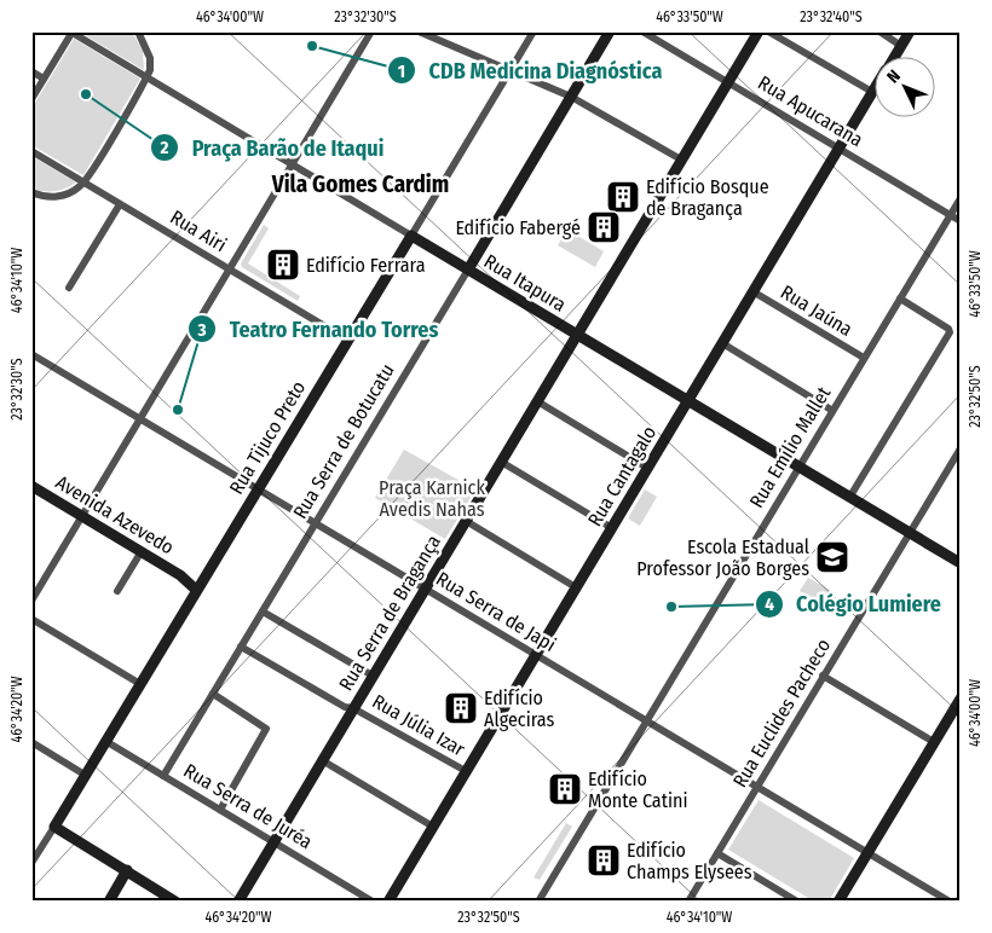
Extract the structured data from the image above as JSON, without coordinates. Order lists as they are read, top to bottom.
{
  "streets": {
    "street": [
      "Rua Apucarana",
      "Rua Airi",
      "Rua Itapura",
      "Rua Jaúna",
      "Rua Tijuco Preto",
      "Rua Serra de Botucatu",
      "Rua Emílio Mallet",
      "Rua Cantagalo",
      "Avenida Azevedo",
      "Rua Serra de Japi",
      "Rua Serra de Bragança",
      "Rua Euclides Pacheco",
      "Rua Júlia Izar",
      "Rua Serra de Juréa"
    ]
  },
  "crossings": [
    ["Rua Apucarana", "Rua Emílio Mallet"],
    ["Rua Apucarana", "Rua Cantagalo"],
    ["Rua Apucarana", "Rua Serra de Bragança"],
    ["Rua Airi", "Rua Tijuco Preto"],
    ["Rua Itapura", "Rua Tijuco Preto"],
    ["Rua Itapura", "Rua Serra de Botucatu"],
    ["Rua Itapura", "Rua Emílio Mallet"],
    ["Rua Itapura", "Rua Cantagalo"],
    ["Rua Itapura", "Rua Serra de Bragança"],
    ["Rua Itapura", "Rua Euclides Pacheco"],
    ["Rua Jaúna", "Rua Emílio Mallet"],
    ["Rua Jaúna", "Rua Cantagalo"],
    ["Rua Tijuco Preto", "Avenida Azevedo"],
    ["Rua Tijuco Preto", "Rua Serra de Japi"],
    ["Rua Tijuco Preto", "Rua Serra de Juréa"],
    ["Rua Serra de Botucatu", "Rua Serra de Japi"],
    ["Rua Serra de Botucatu", "Rua Júlia Izar"],
    ["Rua Serra de Botucatu", "Rua Serra de Juréa"],
    ["Rua Emílio Mallet", "Rua Serra de Japi"],
    ["Rua Cantagalo", "Rua Serra de Japi"],
    ["Rua Cantagalo", "Rua Júlia Izar"],
    ["Rua Serra de Japi", "Rua Serra de Bragança"],
    ["Rua Serra de Japi", "Rua Euclides Pacheco"],
    ["Rua Serra de Bragança", "Rua Júlia Izar"],
    ["Rua Serra de Bragança", "Rua Serra de Juréa"]
  ],
  "districts": ["Vila Gomes Cardim"],
  "parks": ["Praça Karnick Avedis Nahas"],
  "places": {
    "other": [
      "CDB Medicina Diagnóstica",
      "Praça Barão de Itaqui",
      "Teatro Fernando Torres",
      "Colégio Lumiere"
    ],
    "building": [
      "Edifício Bosque de Bragança",
      "Edifício Fabergé",
      "Edifício Ferrara",
      "Edifício Algeciras",
      "Edifício Monte Catini",
      "Edifício Champs Elysees"
    ],
    "school or university": ["Escola Estadual Professor João Borges"]
  },
  "north": "top left",
  "coordinates": [
    "46°34'00\"W",
    "23°32'30\"S",
    "46°33'50\"W",
    "23°32'40\"S",
    "46°34'10\"W",
    "23°32'50\"S",
    "46°34'20\"W"
  ]
}
